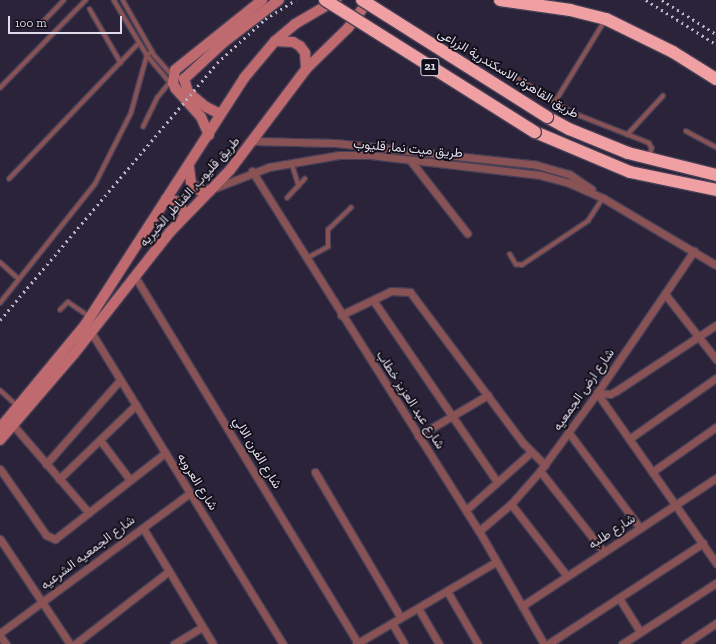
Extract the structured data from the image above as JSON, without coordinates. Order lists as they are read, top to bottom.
{
  "streets": {
    "highway": ["21", "طريق القاهرة, الاسكندرية الزراعى"],
    "main road": ["طريق قليوب, القناطر الخيريه"],
    "street": [
      "طريق ميت نما, قليوب",
      "شارع ارض الجمعيه",
      "شارع عبد العزيز خطاب",
      "شارع الفرن الالي",
      "شارع العروبه",
      "شارع طلبه",
      "شارع الجمعيه الشرعيه"
    ]
  },
  "crossings": [
    ["طريق ميت نما, قليوب", "طريق قليوب, القناطر الخيريه"],
    ["طريق ميت نما, قليوب", "شارع ارض الجمعيه"],
    ["طريق ميت نما, قليوب", "شارع عبد العزيز خطاب"],
    ["طريق قليوب, القناطر الخيريه", "شارع الفرن الالي"],
    ["طريق قليوب, القناطر الخيريه", "شارع العروبه"],
    ["شارع ارض الجمعيه", "شارع عبد العزيز خطاب"],
    ["شارع عبد العزيز خطاب", "شارع طلبه"],
    ["شارع العروبه", "شارع الجمعيه الشرعيه"]
  ],
  "scale_bar": "100 m"
}
